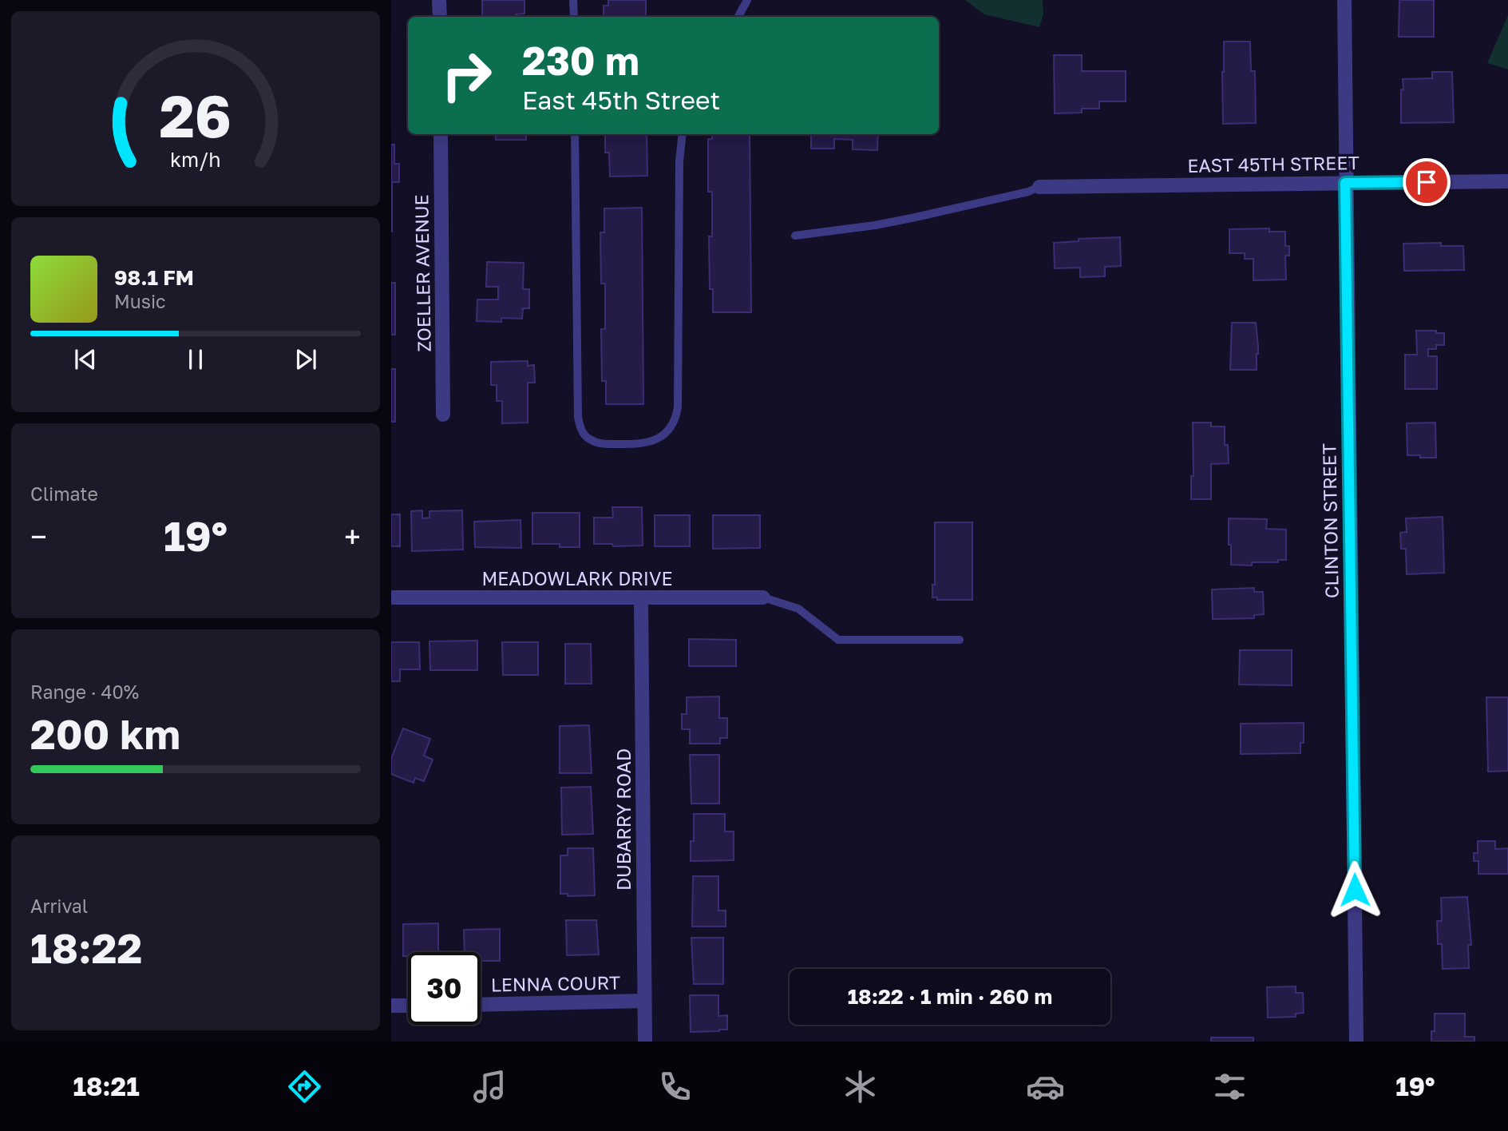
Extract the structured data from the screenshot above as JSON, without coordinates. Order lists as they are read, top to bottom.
{
  "streets": {
    "street": [
      "EAST 45TH STREET",
      "ZOELLER AVENUE",
      "CLINTON STREET",
      "MEADOWLARK DRIVE",
      "DUBARRY ROAD",
      "LENNA COURT"
    ]
  },
  "crossings": [
    ["EAST 45TH STREET", "CLINTON STREET"],
    ["MEADOWLARK DRIVE", "DUBARRY ROAD"],
    ["DUBARRY ROAD", "LENNA COURT"]
  ],
  "page": {
    "turn": ["230 m", "East 45th Street"],
    "song": ["98.1 FM", "Music"],
    "tile": [
      "Climate",
      ["Range · 40%", "200 km"],
      ["Arrival", "18:22"]
    ],
    "heat": ["−", "19°", "+"],
    "limit": "30",
    "trip": "18:22 · 1 min · 260 m",
    "tabs": ["18:21", "19°"],
    "gauge": ["26", "km/h"]
  }
}
